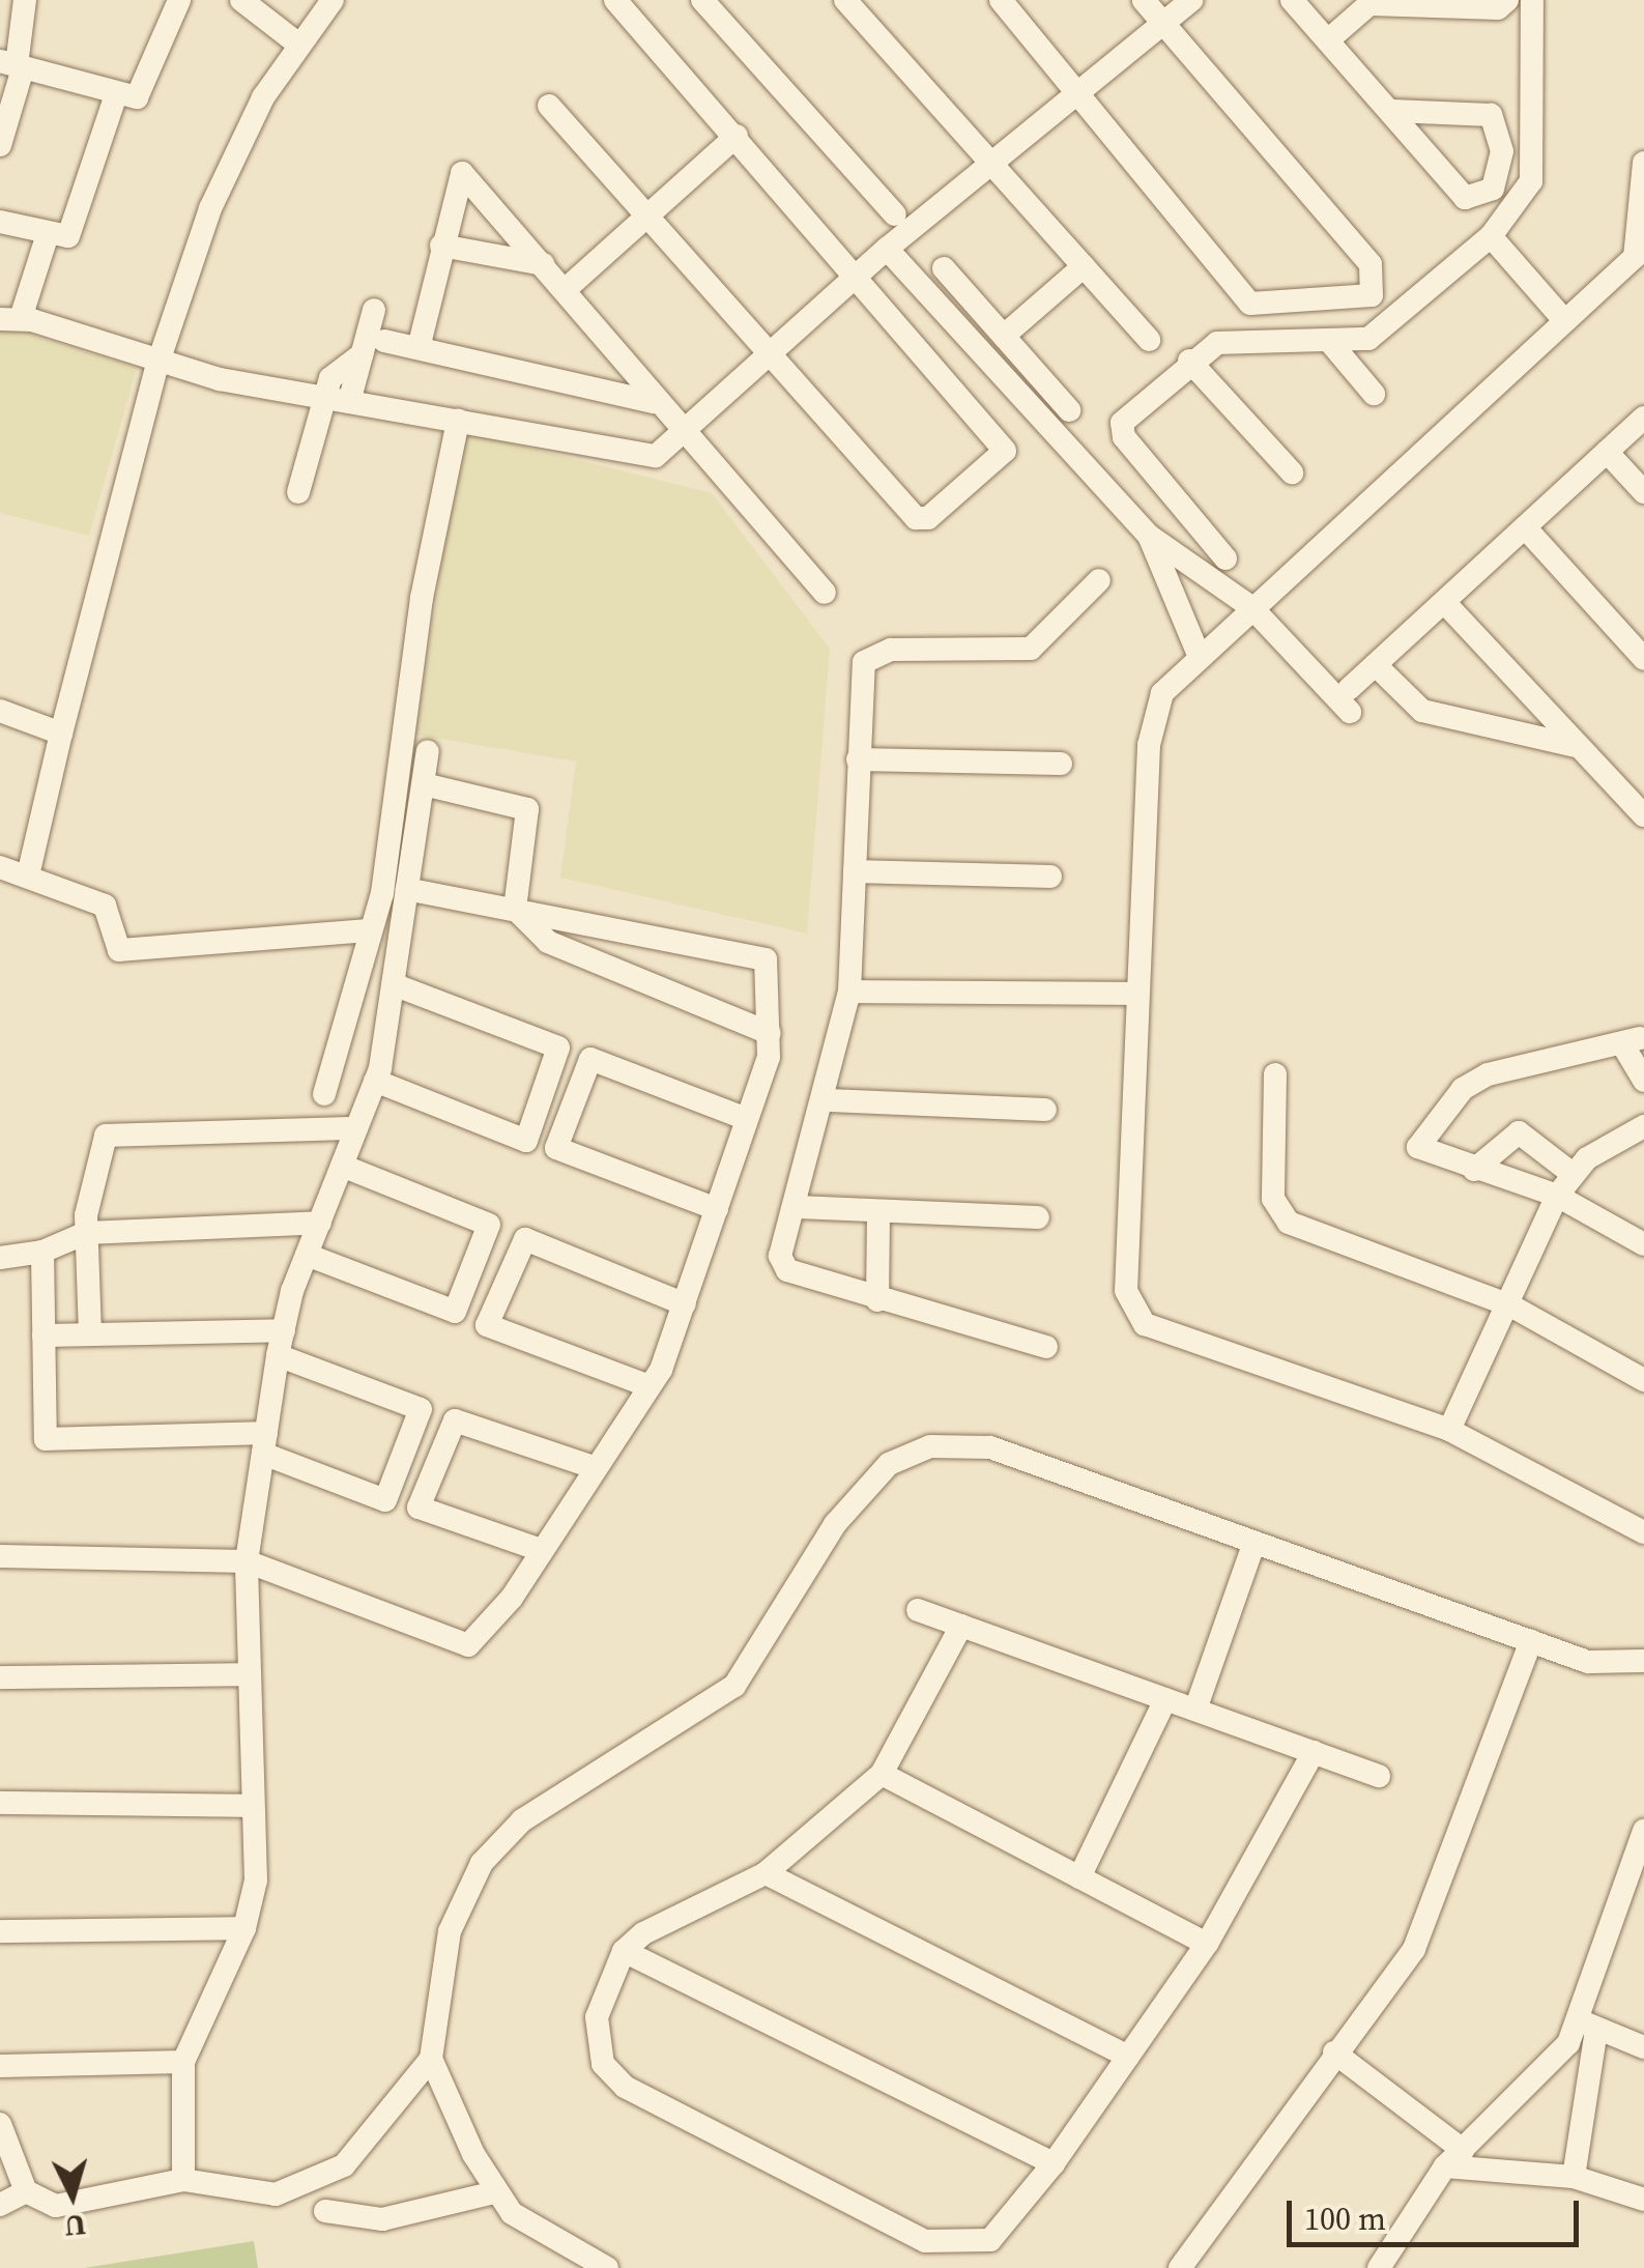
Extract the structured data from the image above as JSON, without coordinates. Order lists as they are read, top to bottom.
{
  "scale_bar": "100 m",
  "north": "bottom"
}
